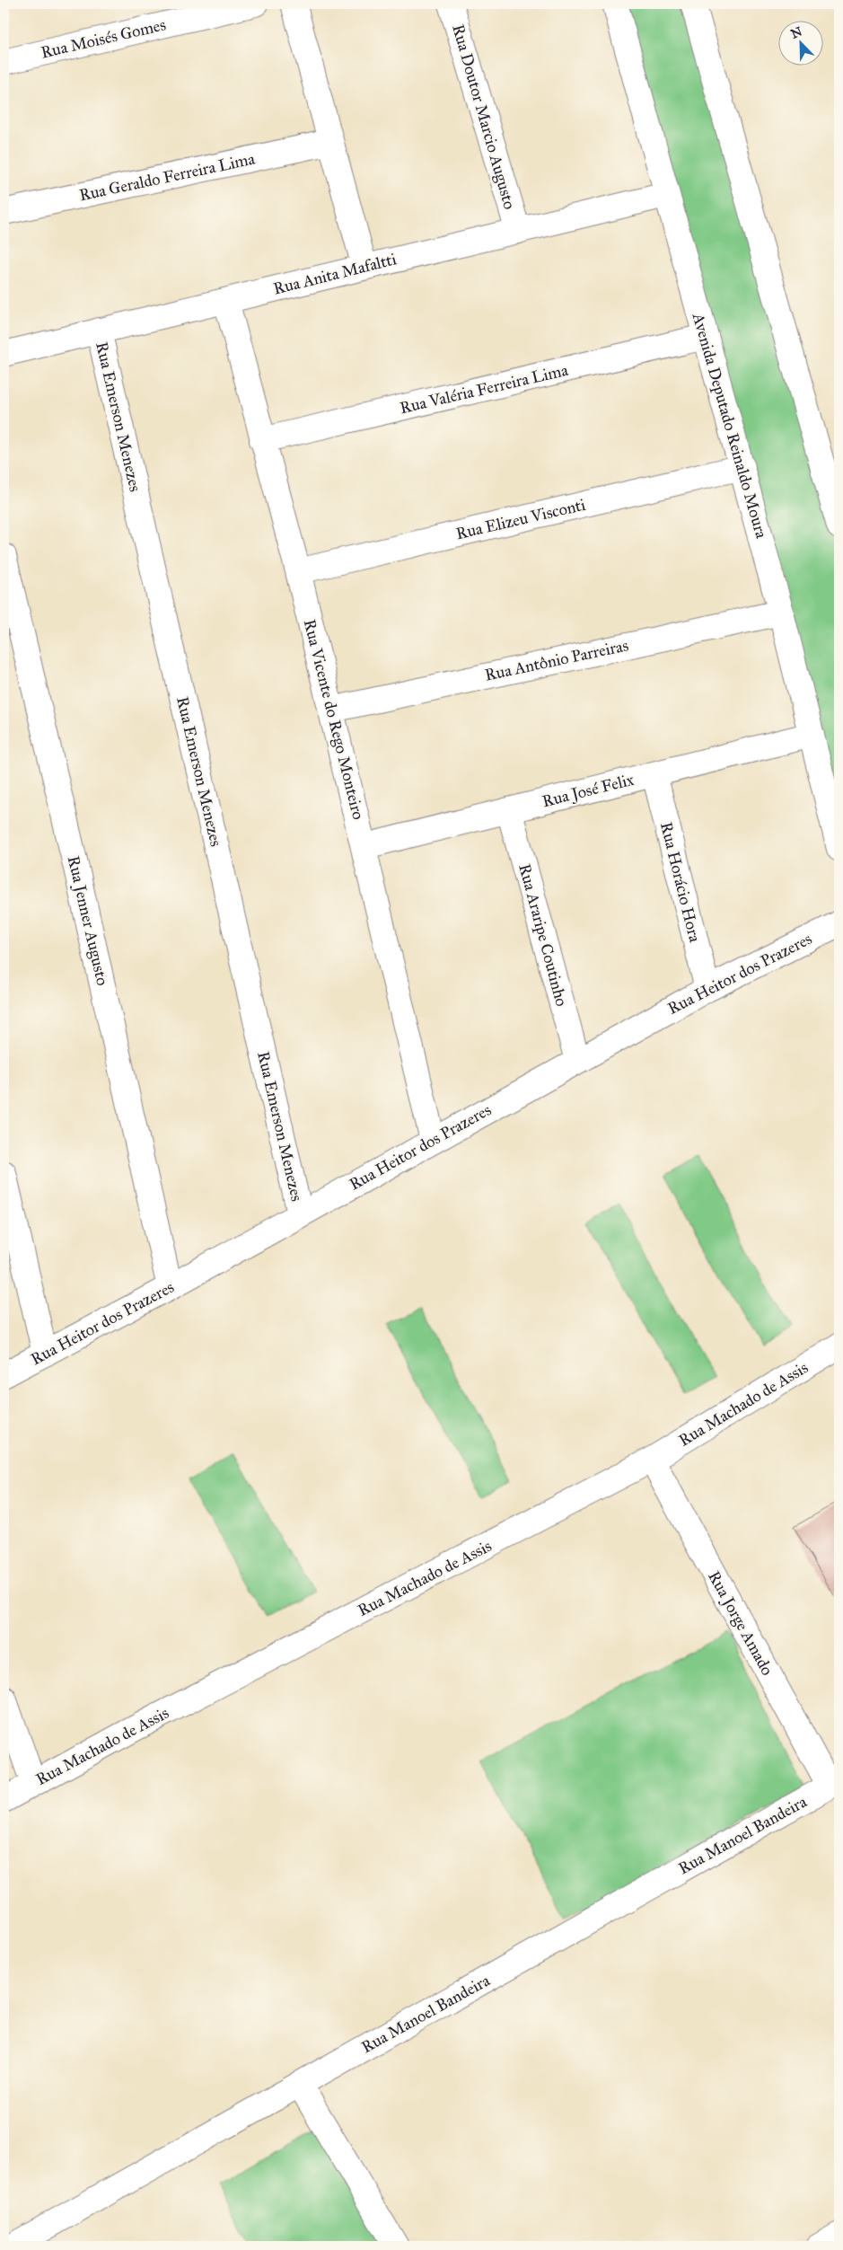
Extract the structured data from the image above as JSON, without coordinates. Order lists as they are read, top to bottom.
{
  "streets": {
    "street": [
      "Rua Moisés Gomes",
      "Rua Doutor Marcio Augusto",
      "Rua Geraldo Ferreira Lima",
      "Rua Anita Mafaltti",
      "Rua Valéria Ferreira Lima",
      "Rua Emerson Menezes",
      "Avenida Deputado Reinaldo Moura",
      "Rua Elizeu Visconti",
      "Rua Antônio Parreiras",
      "Rua Vicente do Rego Monteiro",
      "Rua José Felix",
      "Rua Horácio Hora",
      "Rua Jenner Augusto",
      "Rua Araripe Coutinho",
      "Rua Heitor dos Prazeres",
      "Rua Machado de Assis",
      "Rua Jorge Amado",
      "Rua Manoel Bandeira"
    ]
  },
  "crossings": [
    ["Rua Doutor Marcio Augusto", "Rua Anita Mafaltti"],
    ["Rua Anita Mafaltti", "Rua Emerson Menezes"],
    ["Rua Anita Mafaltti", "Avenida Deputado Reinaldo Moura"],
    ["Rua Anita Mafaltti", "Rua Vicente do Rego Monteiro"],
    ["Rua Valéria Ferreira Lima", "Avenida Deputado Reinaldo Moura"],
    ["Rua Valéria Ferreira Lima", "Rua Vicente do Rego Monteiro"],
    ["Rua Emerson Menezes", "Rua Heitor dos Prazeres"],
    ["Avenida Deputado Reinaldo Moura", "Rua Elizeu Visconti"],
    ["Avenida Deputado Reinaldo Moura", "Rua Antônio Parreiras"],
    ["Avenida Deputado Reinaldo Moura", "Rua José Felix"],
    ["Rua Elizeu Visconti", "Rua Vicente do Rego Monteiro"],
    ["Rua Antônio Parreiras", "Rua Vicente do Rego Monteiro"],
    ["Rua Vicente do Rego Monteiro", "Rua José Felix"],
    ["Rua Vicente do Rego Monteiro", "Rua Heitor dos Prazeres"],
    ["Rua José Felix", "Rua Horácio Hora"],
    ["Rua José Felix", "Rua Araripe Coutinho"],
    ["Rua Horácio Hora", "Rua Heitor dos Prazeres"],
    ["Rua Jenner Augusto", "Rua Heitor dos Prazeres"],
    ["Rua Araripe Coutinho", "Rua Heitor dos Prazeres"],
    ["Rua Machado de Assis", "Rua Jorge Amado"],
    ["Rua Jorge Amado", "Rua Manoel Bandeira"]
  ],
  "north": "top left"
}
